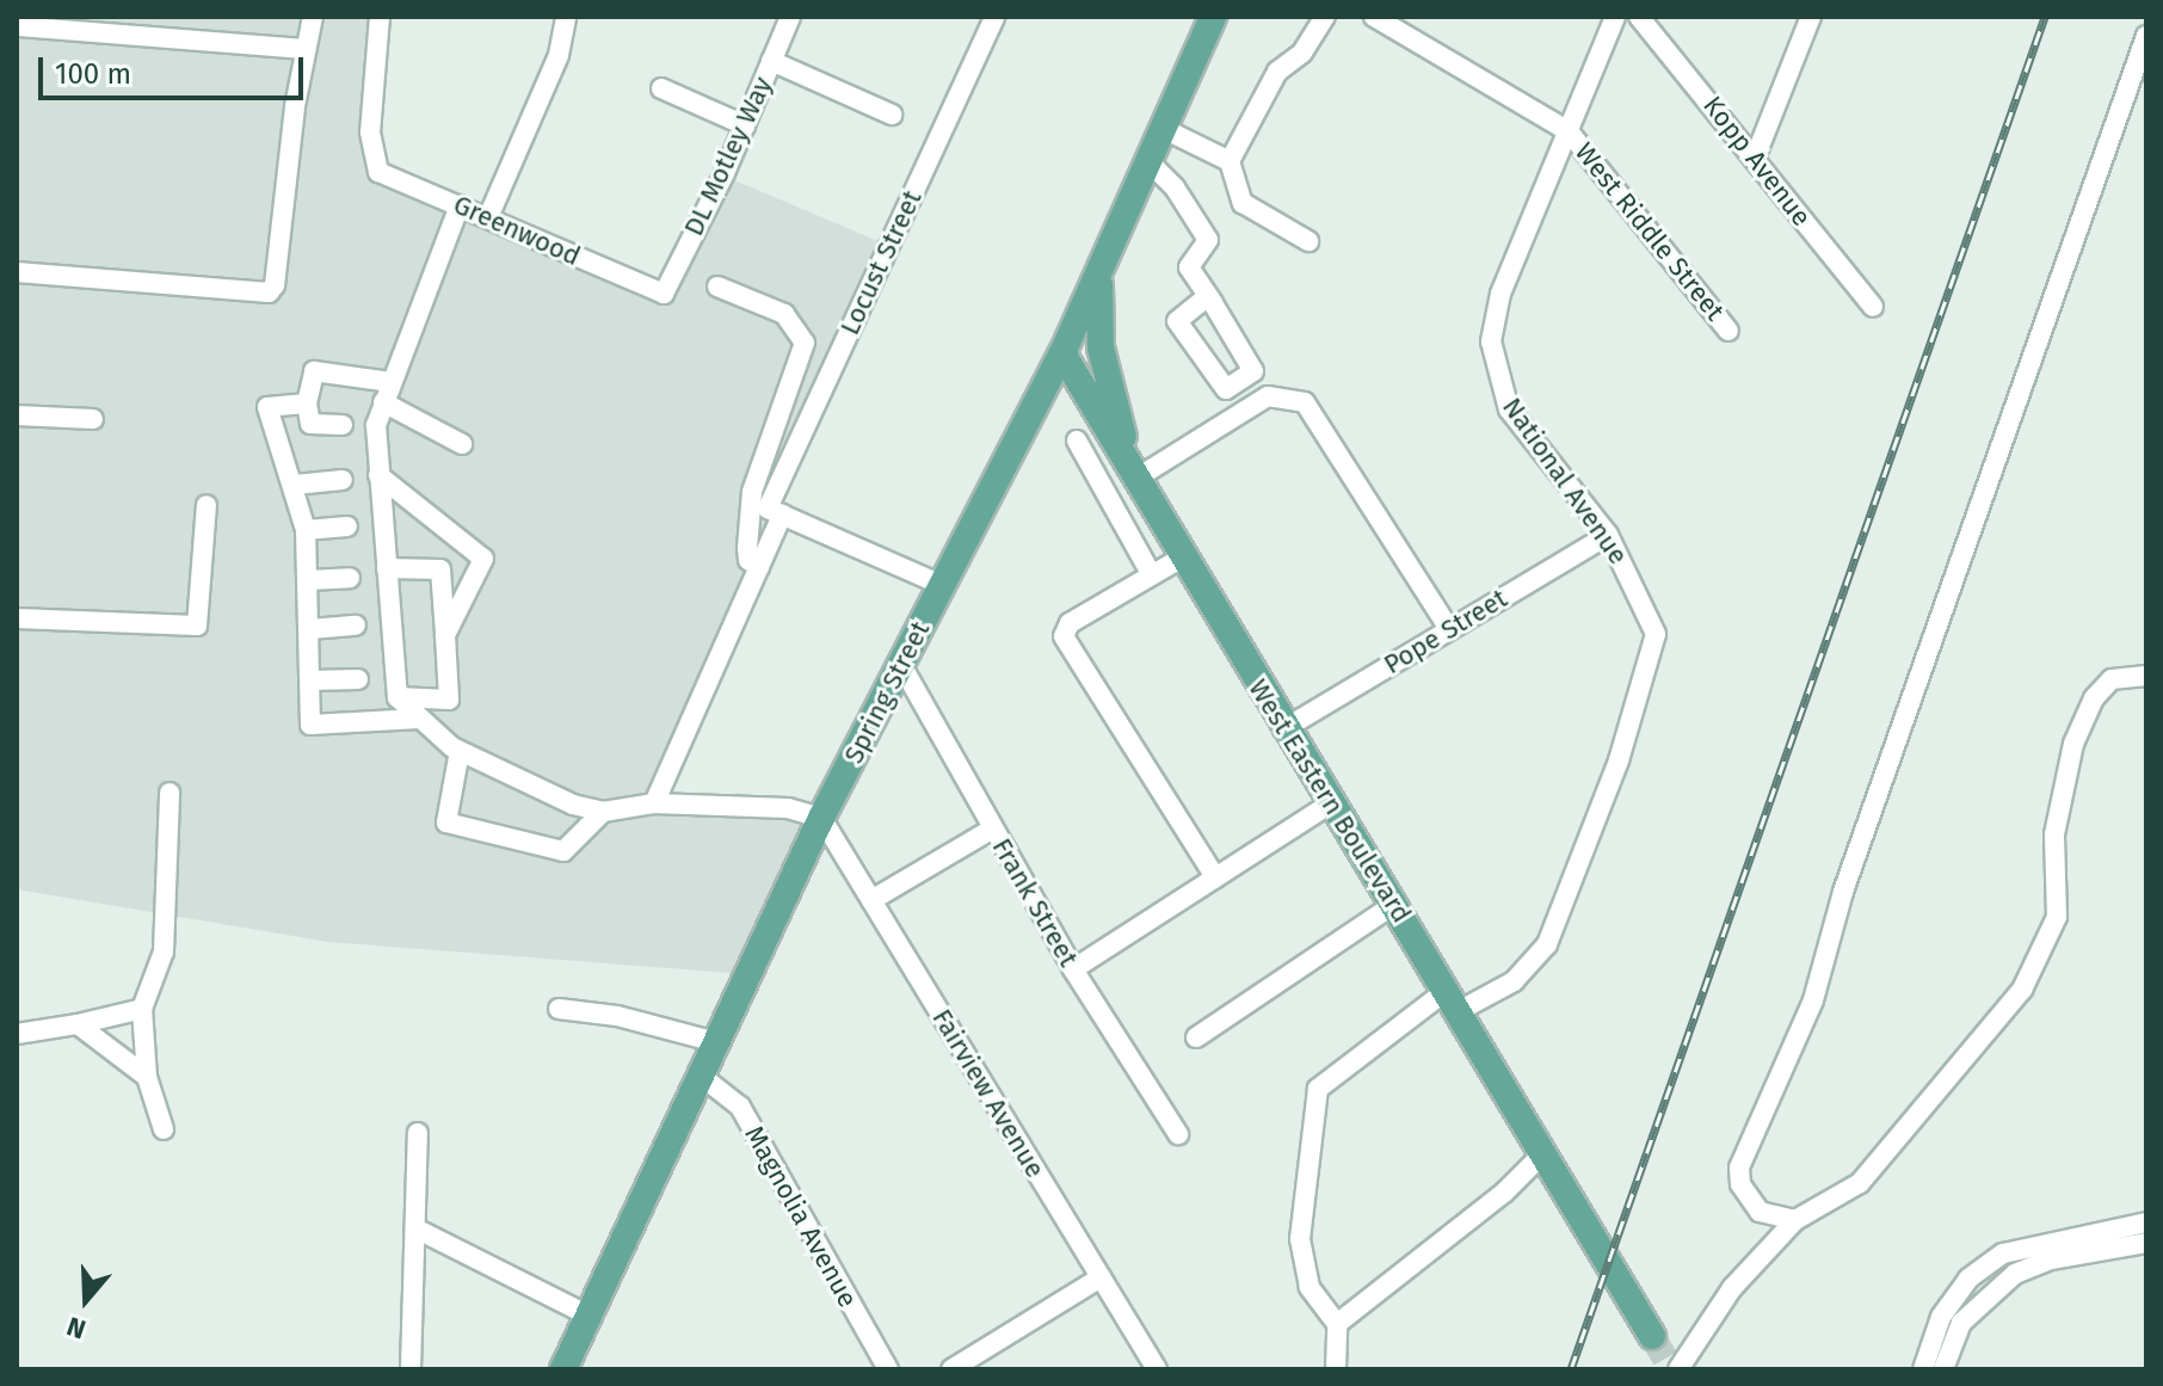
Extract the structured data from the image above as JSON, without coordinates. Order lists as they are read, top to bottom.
{
  "streets": {
    "main road": ["Spring Street", "West Eastern Boulevard"],
    "street": [
      "DL Motley Way",
      "Kopp Avenue",
      "Greenwood",
      "West Riddle Street",
      "Locust Street",
      "National Avenue",
      "Pope Street",
      "Frank Street",
      "Fairview Avenue",
      "Magnolia Avenue"
    ]
  },
  "crossings": [
    ["DL Motley Way", "Greenwood"],
    ["West Riddle Street", "National Avenue"],
    ["National Avenue", "Pope Street"],
    ["National Avenue", "West Eastern Boulevard"],
    ["Pope Street", "West Eastern Boulevard"],
    ["Spring Street", "West Eastern Boulevard"],
    ["Spring Street", "Frank Street"],
    ["Spring Street", "Fairview Avenue"],
    ["Spring Street", "Magnolia Avenue"]
  ],
  "scale_bar": "100 m",
  "north": "bottom"
}
